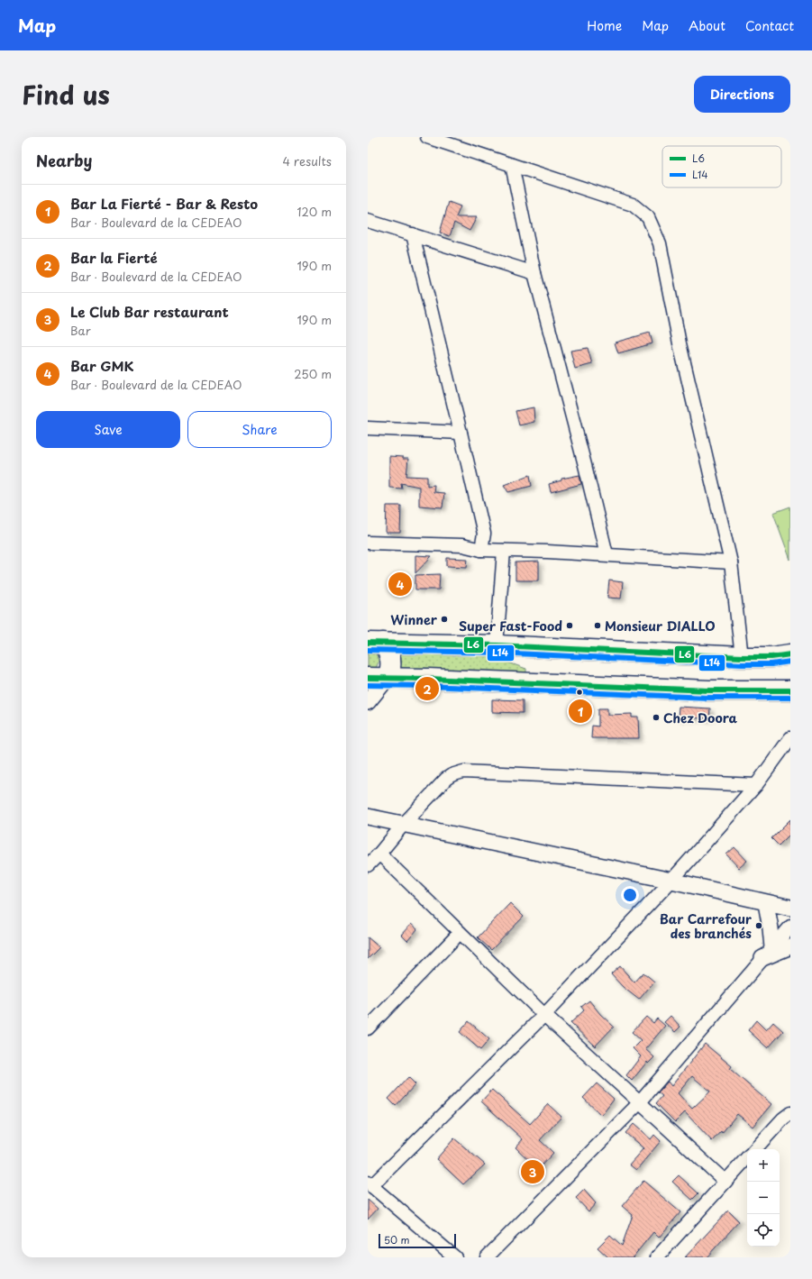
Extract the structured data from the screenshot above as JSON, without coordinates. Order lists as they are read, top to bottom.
{
  "places": [
    "Winner",
    "Super Fast-Food",
    "Monsieur DIALLO",
    "Chez Doora",
    "Bar Carrefour des branchés"
  ],
  "lines": ["transit line L6", "transit line L14"],
  "legend": ["L6", "L14"],
  "scale_bar": "50 m",
  "page": {
    "header": "Map",
    "nav": [
      "Home",
      "Map",
      "About",
      "Contact"
    ],
    "title": "Find us",
    "buttons": [
      "Directions",
      ["Save", "Share"]
    ],
    "heading": ["Nearby", "4 results"],
    "list": [
      {
        "mark": "1",
        "name": "Bar La Fierté - Bar & Resto",
        "note": "Bar · Boulevard de la CEDEAO",
        "value": "120 m"
      },
      {
        "mark": "2",
        "name": "Bar la Fierté",
        "note": "Bar · Boulevard de la CEDEAO",
        "value": "190 m"
      },
      {
        "mark": "3",
        "name": "Le Club Bar restaurant",
        "note": "Bar",
        "value": "190 m"
      },
      {
        "mark": "4",
        "name": "Bar GMK",
        "note": "Bar · Boulevard de la CEDEAO",
        "value": "250 m"
      }
    ],
    "pins": [
      "4",
      "2",
      "1",
      "3"
    ],
    "map_buttons": ["+", "−"],
    "scale": "50 m"
  }
}
